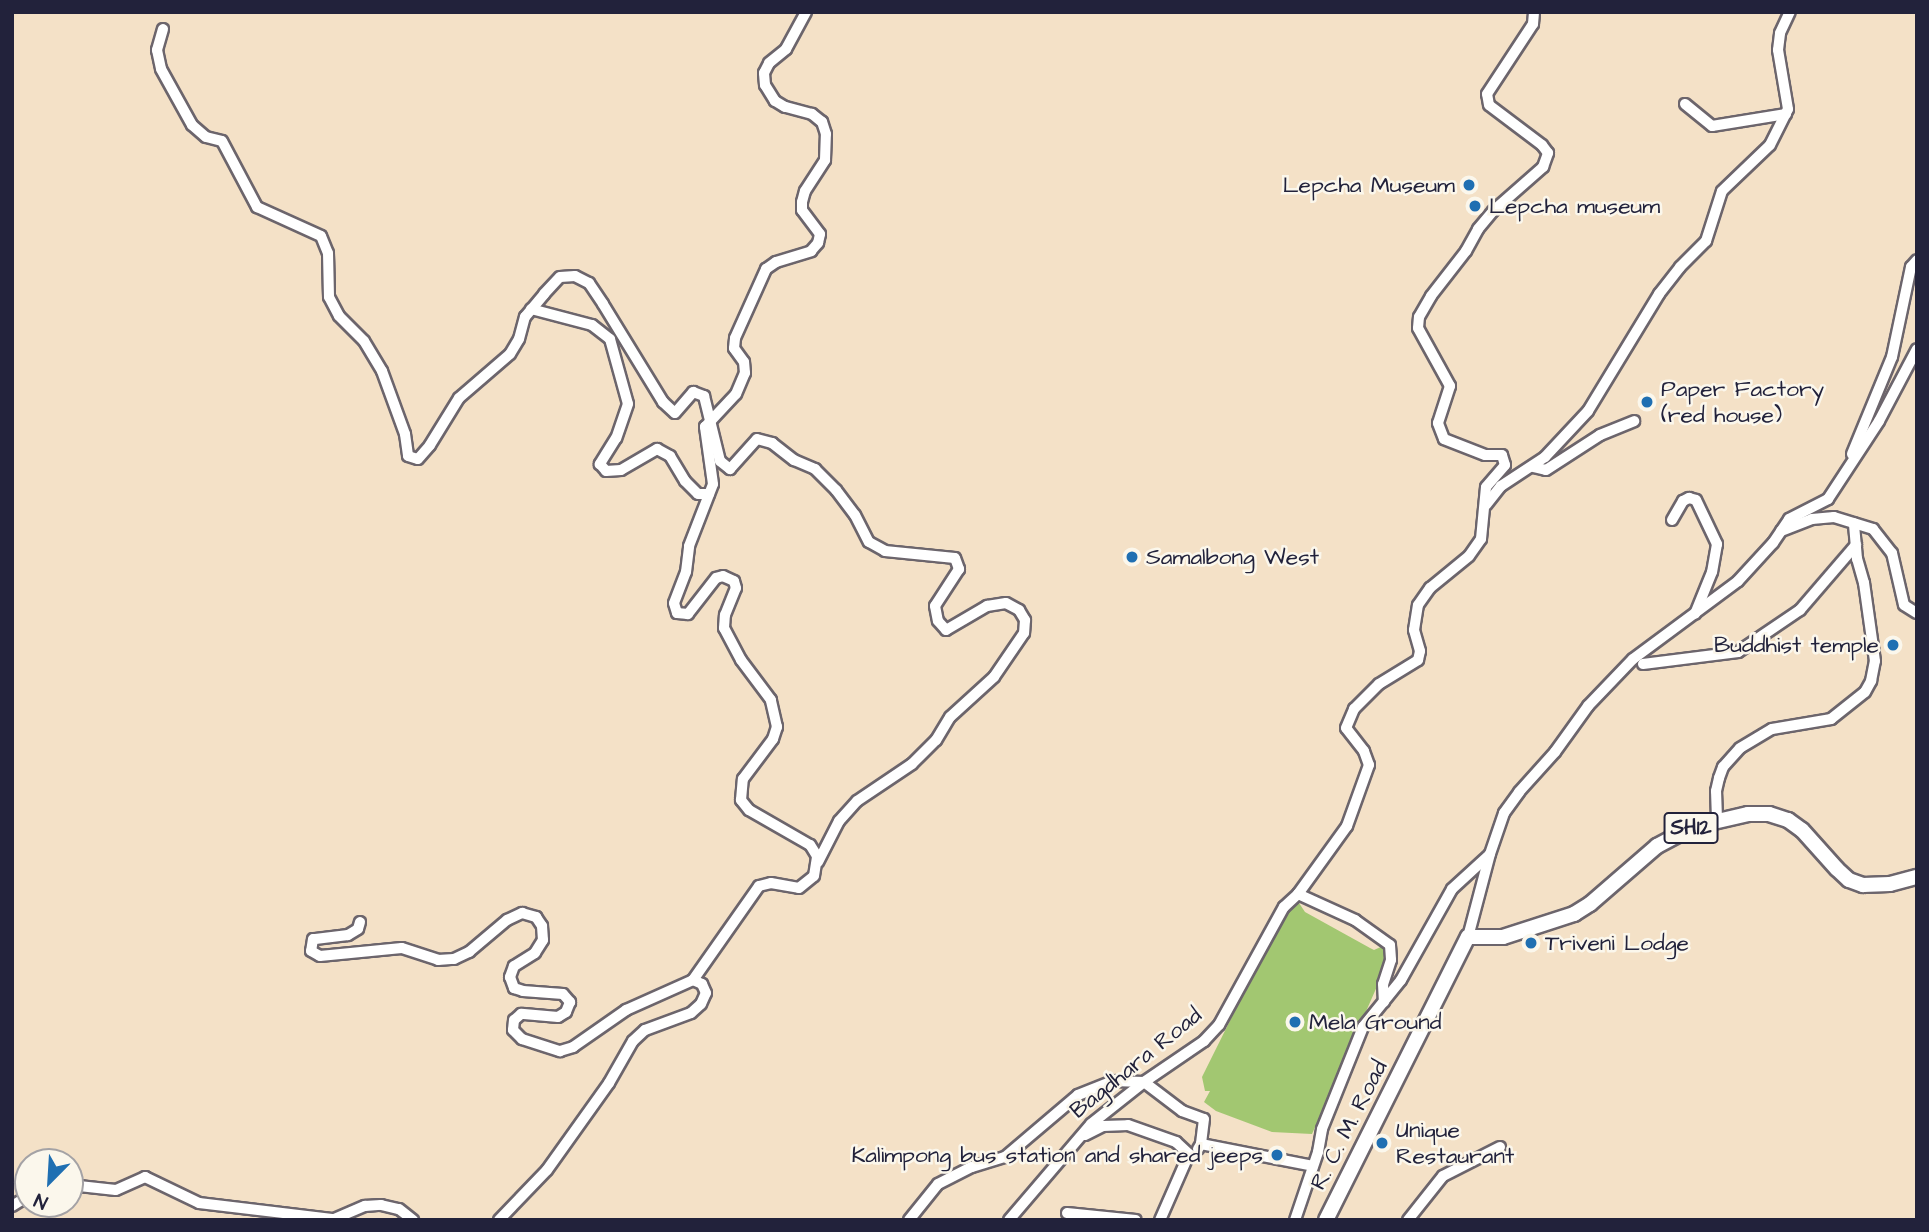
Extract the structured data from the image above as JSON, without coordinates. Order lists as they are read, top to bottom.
{
  "streets": {
    "main road": ["SH12", "R. C. M. Road"],
    "street": ["Bagdhara Road"]
  },
  "crossings": [
    ["SH12", "R. C. M. Road"]
  ],
  "places": [
    "Lepcha Museum",
    "Lepcha museum",
    "Paper Factory (red house)",
    "Samalbong West",
    "Buddhist temple",
    "Triveni Lodge",
    "Mela Ground",
    "Unique Restaurant",
    "Kalimpong bus station and shared jeeps"
  ],
  "north": "bottom left"
}
